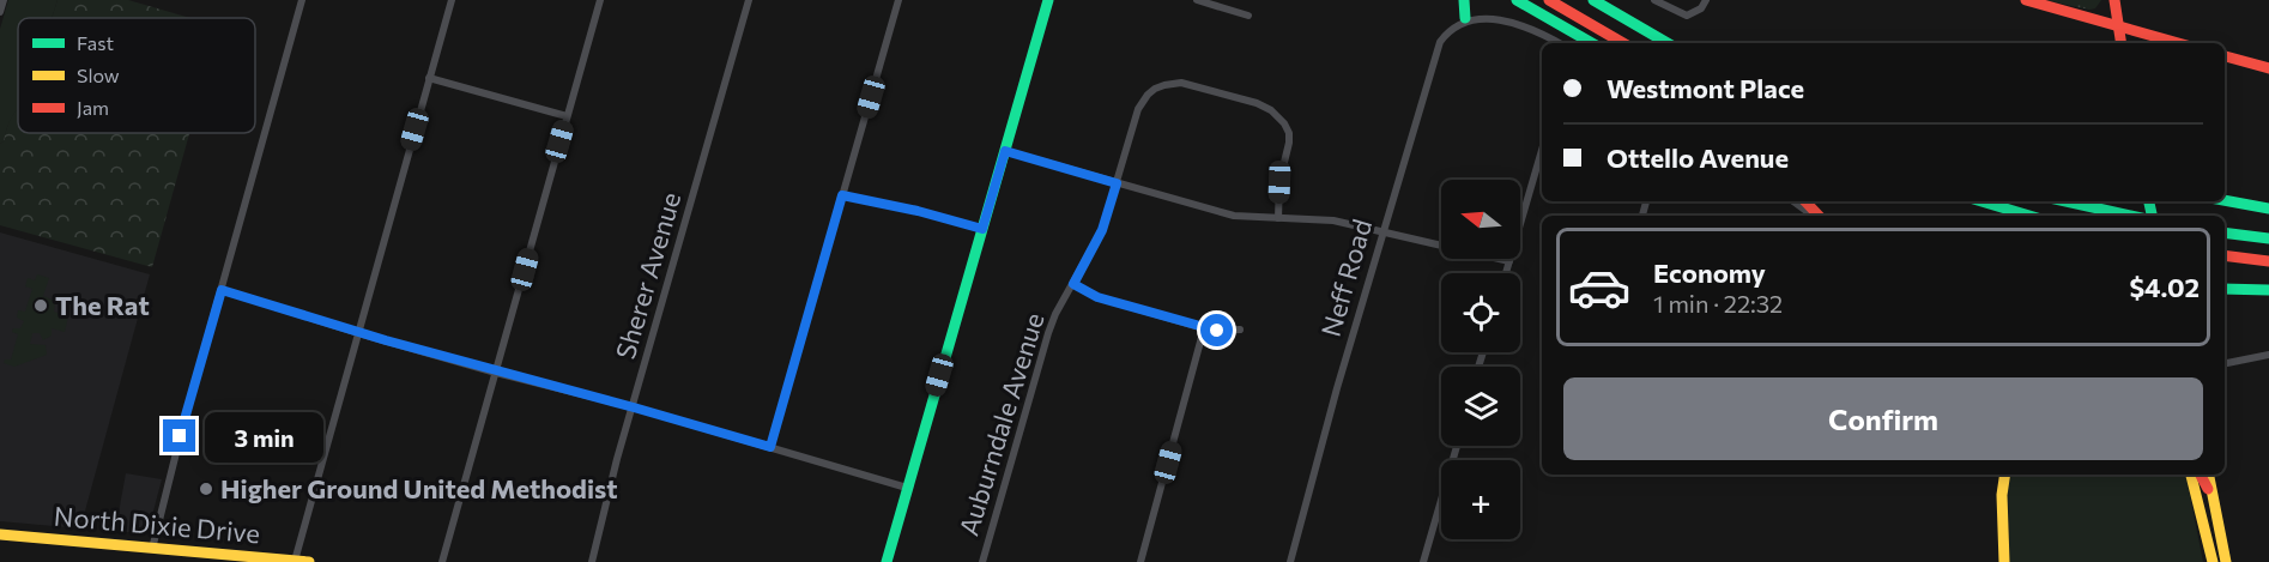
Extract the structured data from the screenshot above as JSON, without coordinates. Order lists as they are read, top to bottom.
{
  "streets": {
    "main road": ["North Dixie Drive"],
    "street": ["Sherer Avenue", "Neff Road", "Auburndale Avenue"]
  },
  "places": ["The Rat", "Higher Ground United Methodist"],
  "legend": ["Fast", "Slow", "Jam"],
  "north": "left",
  "page": {
    "banner": ["Westmont Place", "Ottello Avenue"],
    "map_buttons": "+",
    "list": [
      {
        "name": "Economy",
        "note": "1 min · 22:32",
        "value": "$4.02"
      }
    ],
    "buttons": "Confirm",
    "bubble": "3 min"
  }
}
